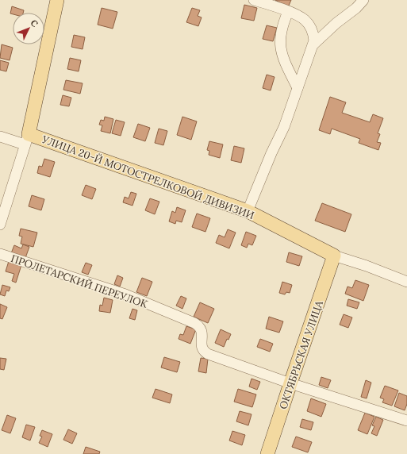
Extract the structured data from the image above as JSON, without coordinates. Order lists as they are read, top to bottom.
{
  "streets": {
    "main road": ["УЛИЦА 20-Й МОТОСТРЕЛКОВОЙ ДИВИЗИИ", "ОКТЯБРЬСКАЯ УЛИЦА"],
    "street": ["ПРОЛЕТАРСКИЙ ПЕРЕУЛОК"]
  },
  "crossings": [
    ["УЛИЦА 20-Й МОТОСТРЕЛКОВОЙ ДИВИЗИИ", "ОКТЯБРЬСКАЯ УЛИЦА"],
    ["ПРОЛЕТАРСКИЙ ПЕРЕУЛОК", "ОКТЯБРЬСКАЯ УЛИЦА"]
  ],
  "north": "top right"
}
